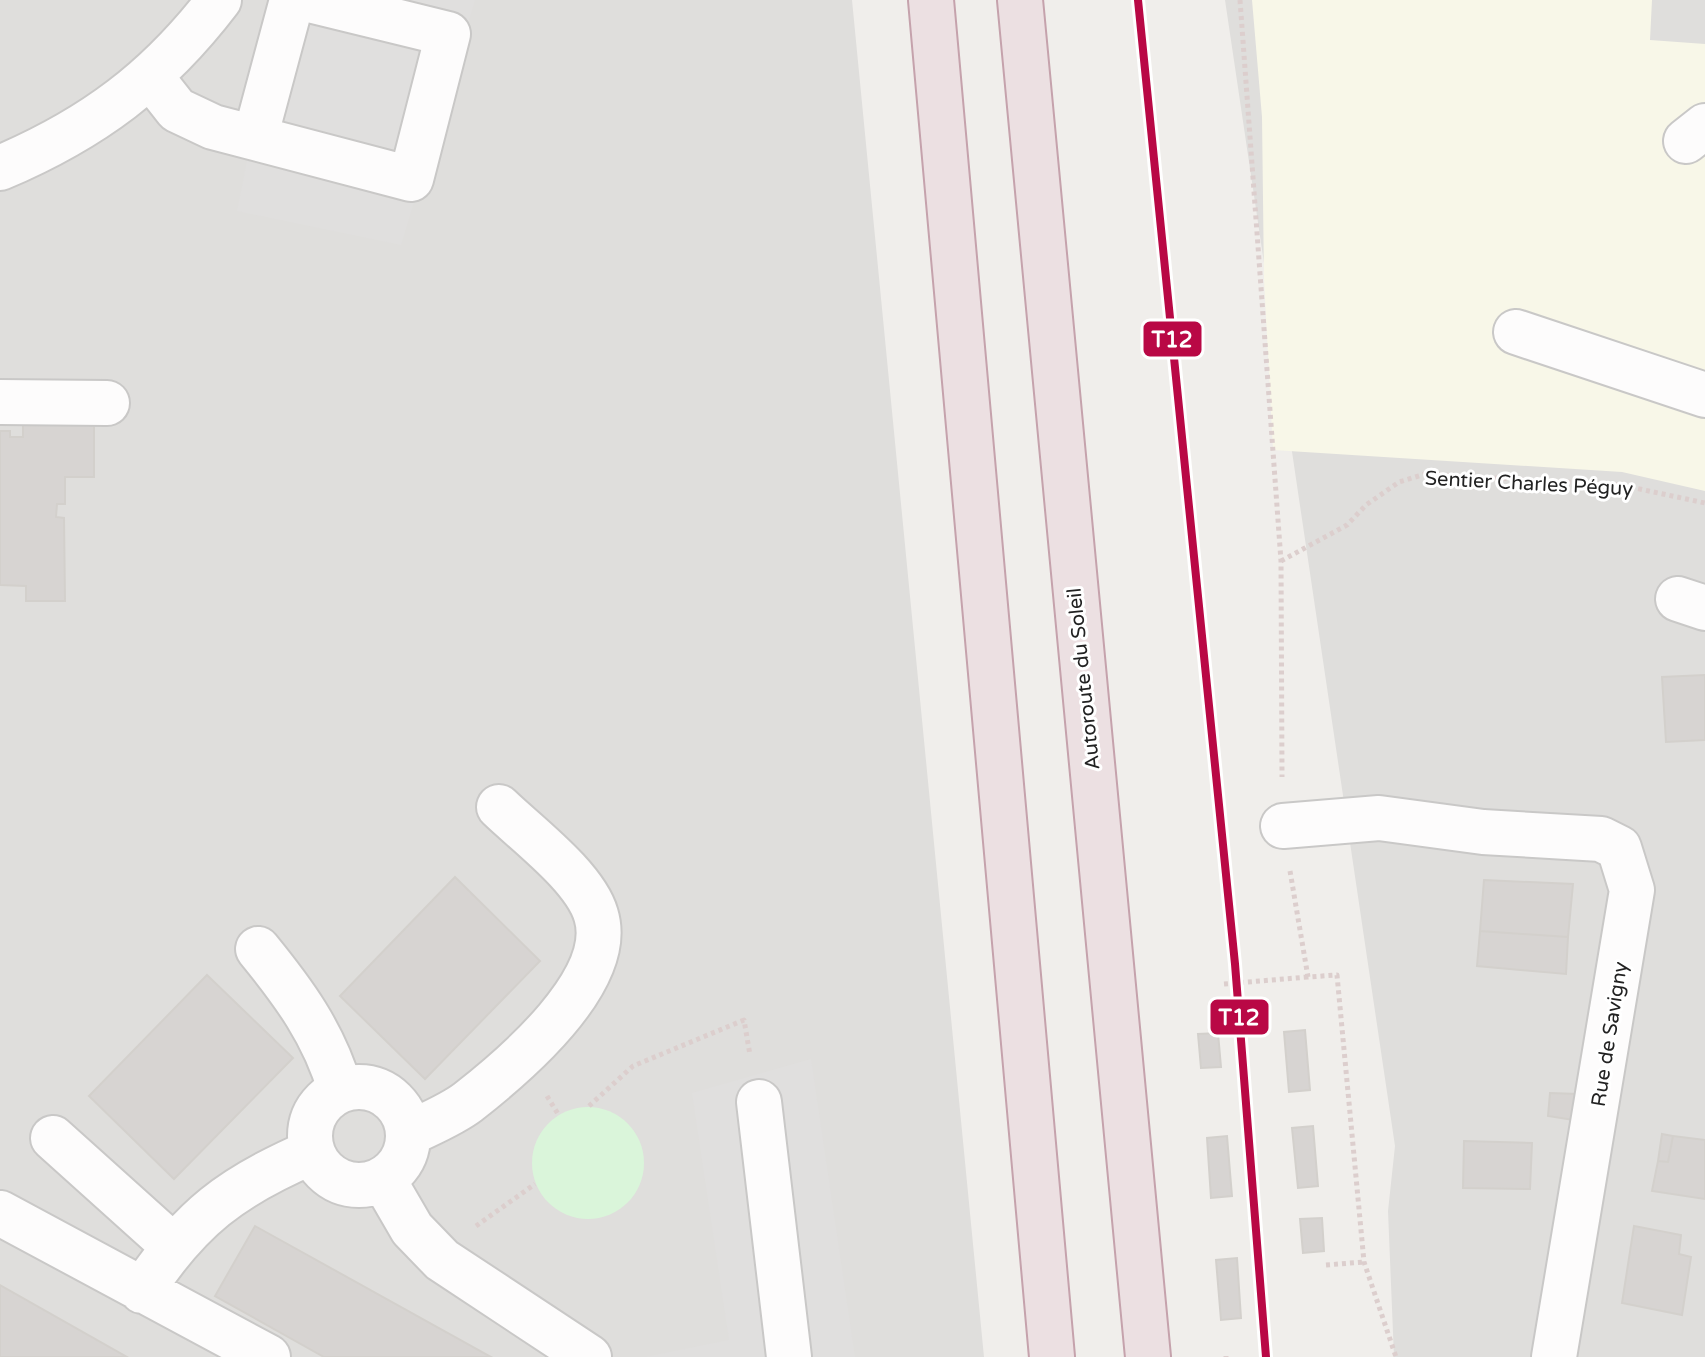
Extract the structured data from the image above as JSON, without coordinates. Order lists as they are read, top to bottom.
{
  "streets": {
    "highway": ["Autoroute du Soleil"],
    "street": ["Rue de Savigny"],
    "path": ["Sentier Charles Péguy"]
  },
  "lines": ["transit line T12"]
}
